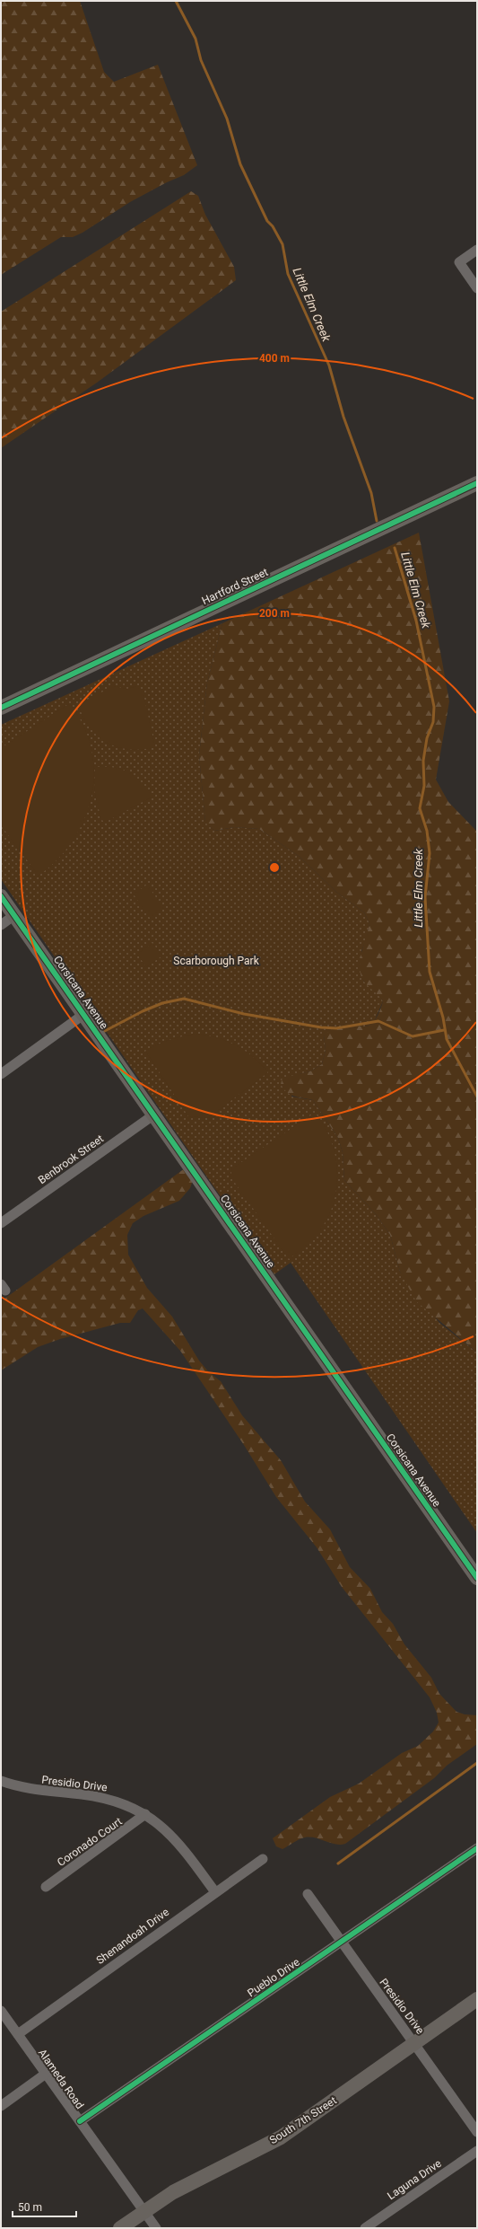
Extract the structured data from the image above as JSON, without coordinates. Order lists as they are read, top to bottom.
{
  "streets": {
    "street": [
      "Hartford Street",
      "Corsicana Avenue",
      "Benbrook Street",
      "Presidio Drive",
      "Coronado Court",
      "Shenandoah Drive",
      "Pueblo Drive",
      "Alameda Road",
      "South 7th Street",
      "Laguna Drive"
    ]
  },
  "crossings": [
    ["Corsicana Avenue", "Benbrook Street"],
    ["Presidio Drive", "Coronado Court"],
    ["Presidio Drive", "Shenandoah Drive"],
    ["Presidio Drive", "Pueblo Drive"],
    ["Presidio Drive", "South 7th Street"],
    ["Shenandoah Drive", "Alameda Road"],
    ["Pueblo Drive", "Alameda Road"],
    ["Alameda Road", "South 7th Street"]
  ],
  "water": ["Little Elm Creek"],
  "parks": ["Scarborough Park"],
  "scale_bar": "50 m",
  "rings": ["400 m", "200 m"]
}
